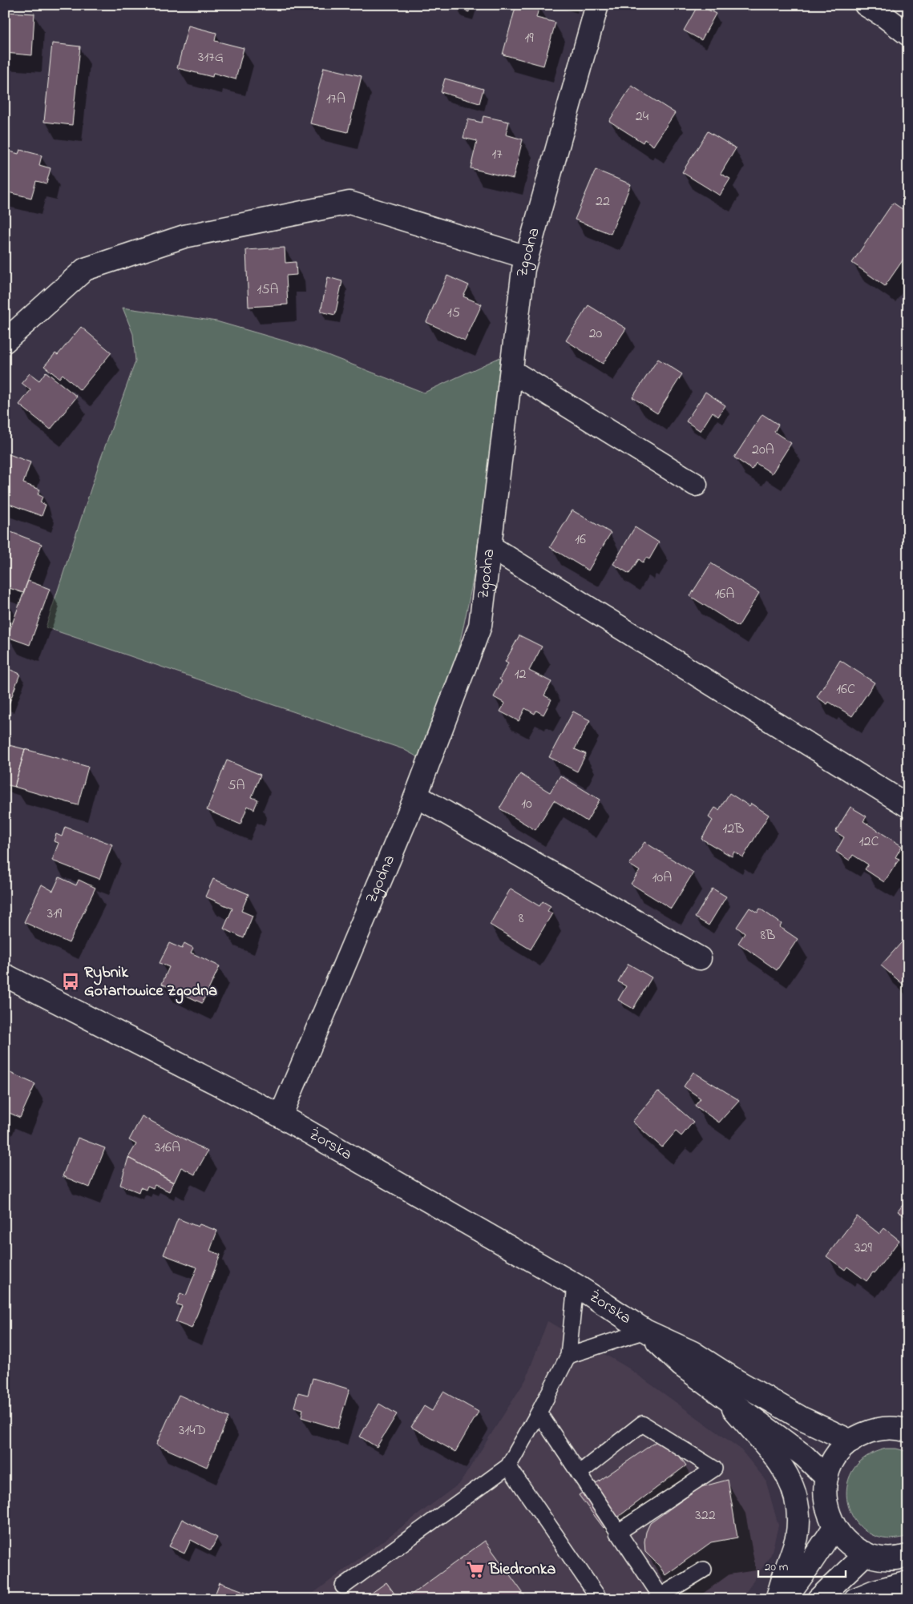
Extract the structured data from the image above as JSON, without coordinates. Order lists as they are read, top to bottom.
{
  "streets": {
    "street": ["Zgodna", "Żorska"]
  },
  "crossings": [
    ["Zgodna", "Żorska"]
  ],
  "places": {
    "bus stop": ["Rybnik Gotartowice Zgodna"],
    "supermarket": ["Biedronka"]
  },
  "house_numbers": [
    "19",
    "317G",
    "17A",
    "24",
    "17",
    "22",
    "15A",
    "15",
    "20",
    "20A",
    "16",
    "16A",
    "12",
    "16C",
    "5A",
    "10",
    "12B",
    "12C",
    "10A",
    "319",
    "8",
    "8B",
    "316A",
    "329",
    "314D",
    "322"
  ],
  "scale_bar": "20 m"
}
